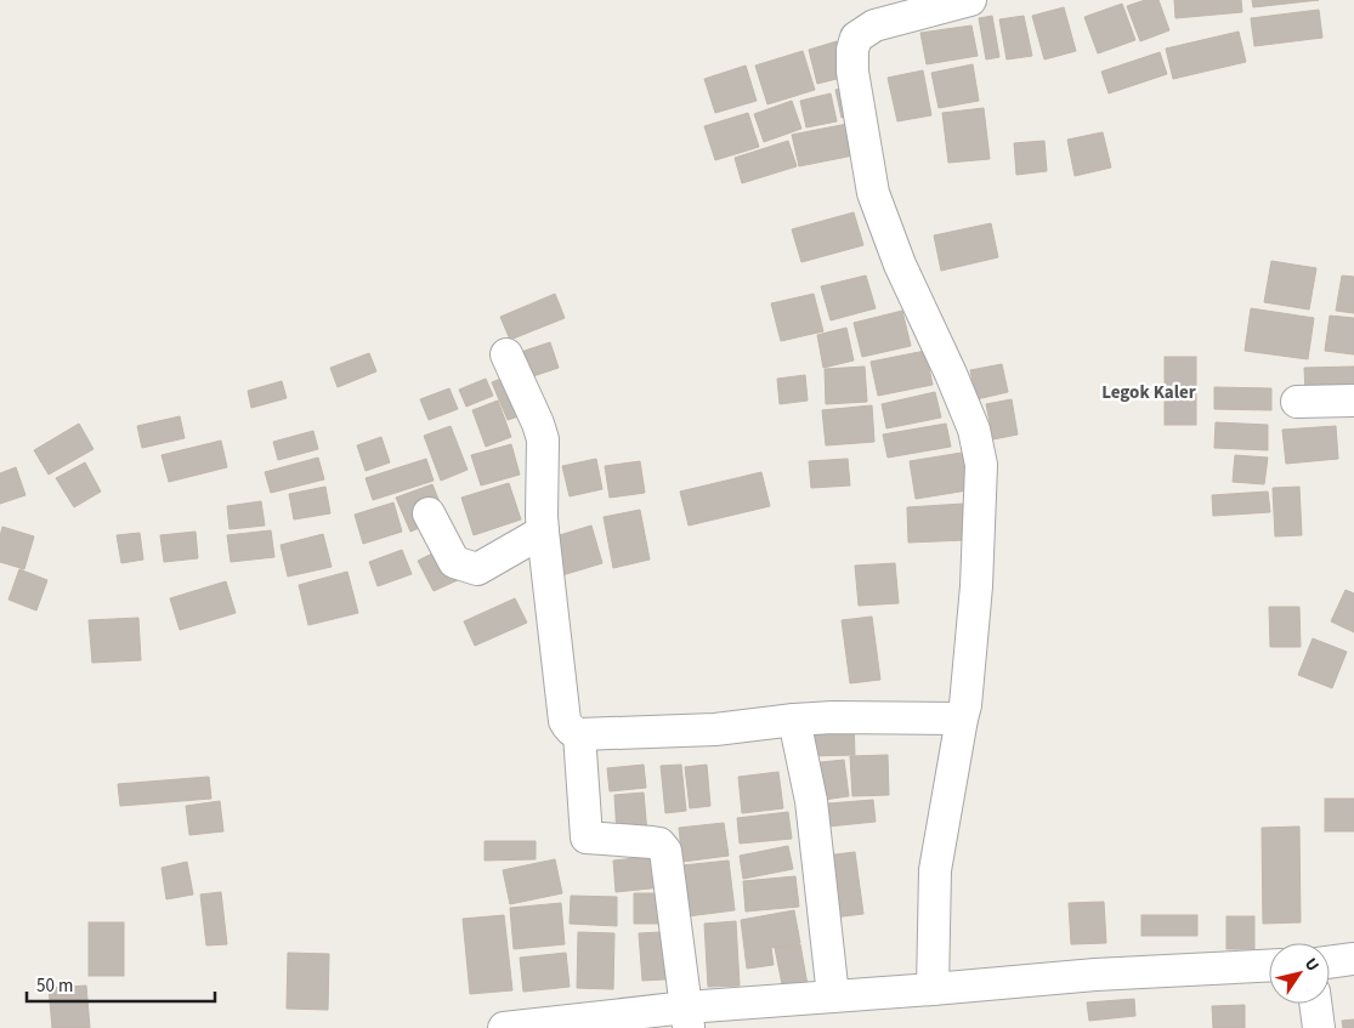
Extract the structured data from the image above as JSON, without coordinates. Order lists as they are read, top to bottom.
{
  "districts": ["Legok Kaler"],
  "scale_bar": "50 m",
  "north": "top right"
}
